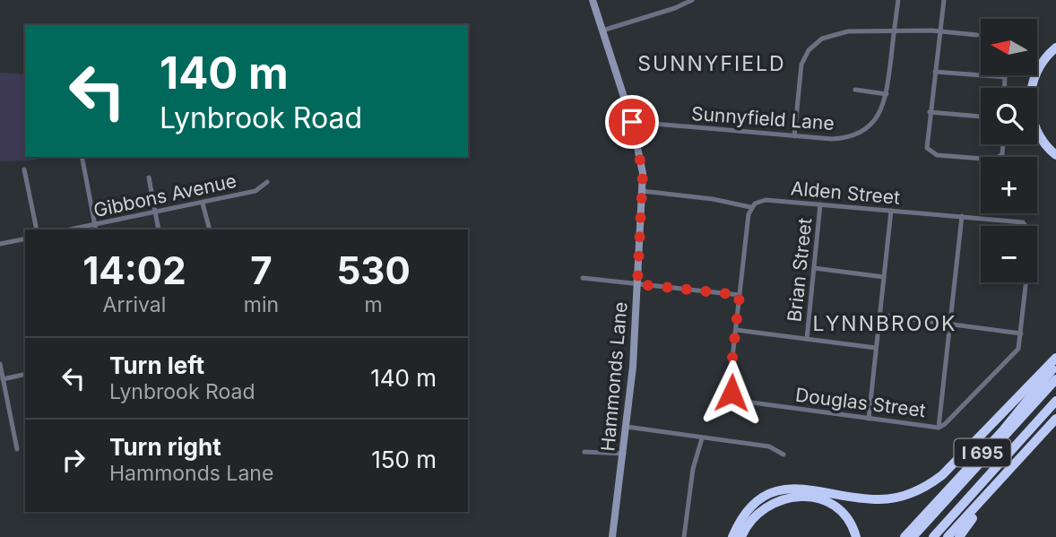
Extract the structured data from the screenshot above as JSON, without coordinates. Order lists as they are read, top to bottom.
{
  "streets": {
    "highway": ["I 695"],
    "street": [
      "Sunnyfield Lane",
      "Alden Street",
      "Gibbons Avenue",
      "Brian Street",
      "Hammonds Lane",
      "Douglas Street"
    ]
  },
  "crossings": [
    ["Sunnyfield Lane", "Hammonds Lane"],
    ["Alden Street", "Brian Street"]
  ],
  "districts": ["SUNNYFIELD", "LYNNBROOK"],
  "north": "left",
  "page": {
    "map_buttons": ["+", "−"],
    "turn": ["140 m", "Lynbrook Road"],
    "eta": [
      "14:02",
      "Arrival",
      "7",
      "min",
      "530",
      "m"
    ],
    "list": [
      {
        "name": "Turn left",
        "note": "Lynbrook Road",
        "value": "140 m"
      },
      {
        "name": "Turn right",
        "note": "Hammonds Lane",
        "value": "150 m"
      }
    ]
  }
}
